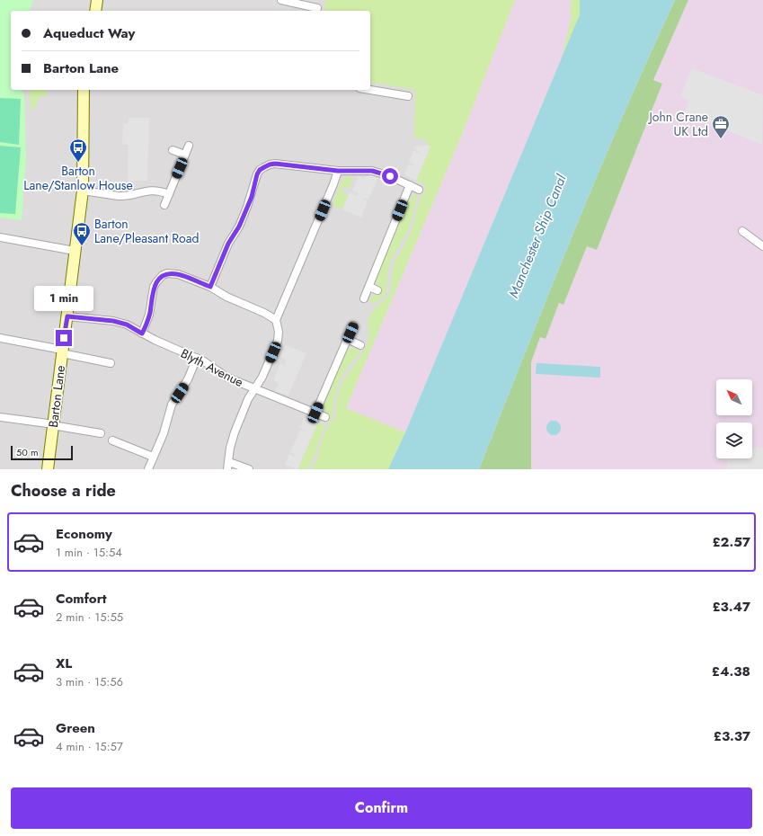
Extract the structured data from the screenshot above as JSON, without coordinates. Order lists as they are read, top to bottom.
{
  "streets": {
    "main road": ["Barton Lane"],
    "street": ["Blyth Avenue"]
  },
  "crossings": [
    ["Blyth Avenue", "Barton Lane"]
  ],
  "water": ["Manchester Ship Canal"],
  "places": {
    "office": ["John Crane UK Ltd"],
    "bus stop": ["Barton Lane/Stanlow House", "Barton Lane/Pleasant Road"]
  },
  "scale_bar": "50 m",
  "north": "top left",
  "page": {
    "banner": ["Aqueduct Way", "Barton Lane"],
    "bubble": "1 min",
    "scale": "50 m",
    "heading": "Choose a ride",
    "list": [
      {
        "name": "Economy",
        "note": "1 min · 15:54",
        "value": "£2.57"
      },
      {
        "name": "Comfort",
        "note": "2 min · 15:55",
        "value": "£3.47"
      },
      {
        "name": "XL",
        "note": "3 min · 15:56",
        "value": "£4.38"
      },
      {
        "name": "Green",
        "note": "4 min · 15:57",
        "value": "£3.37"
      }
    ],
    "buttons": "Confirm"
  }
}
